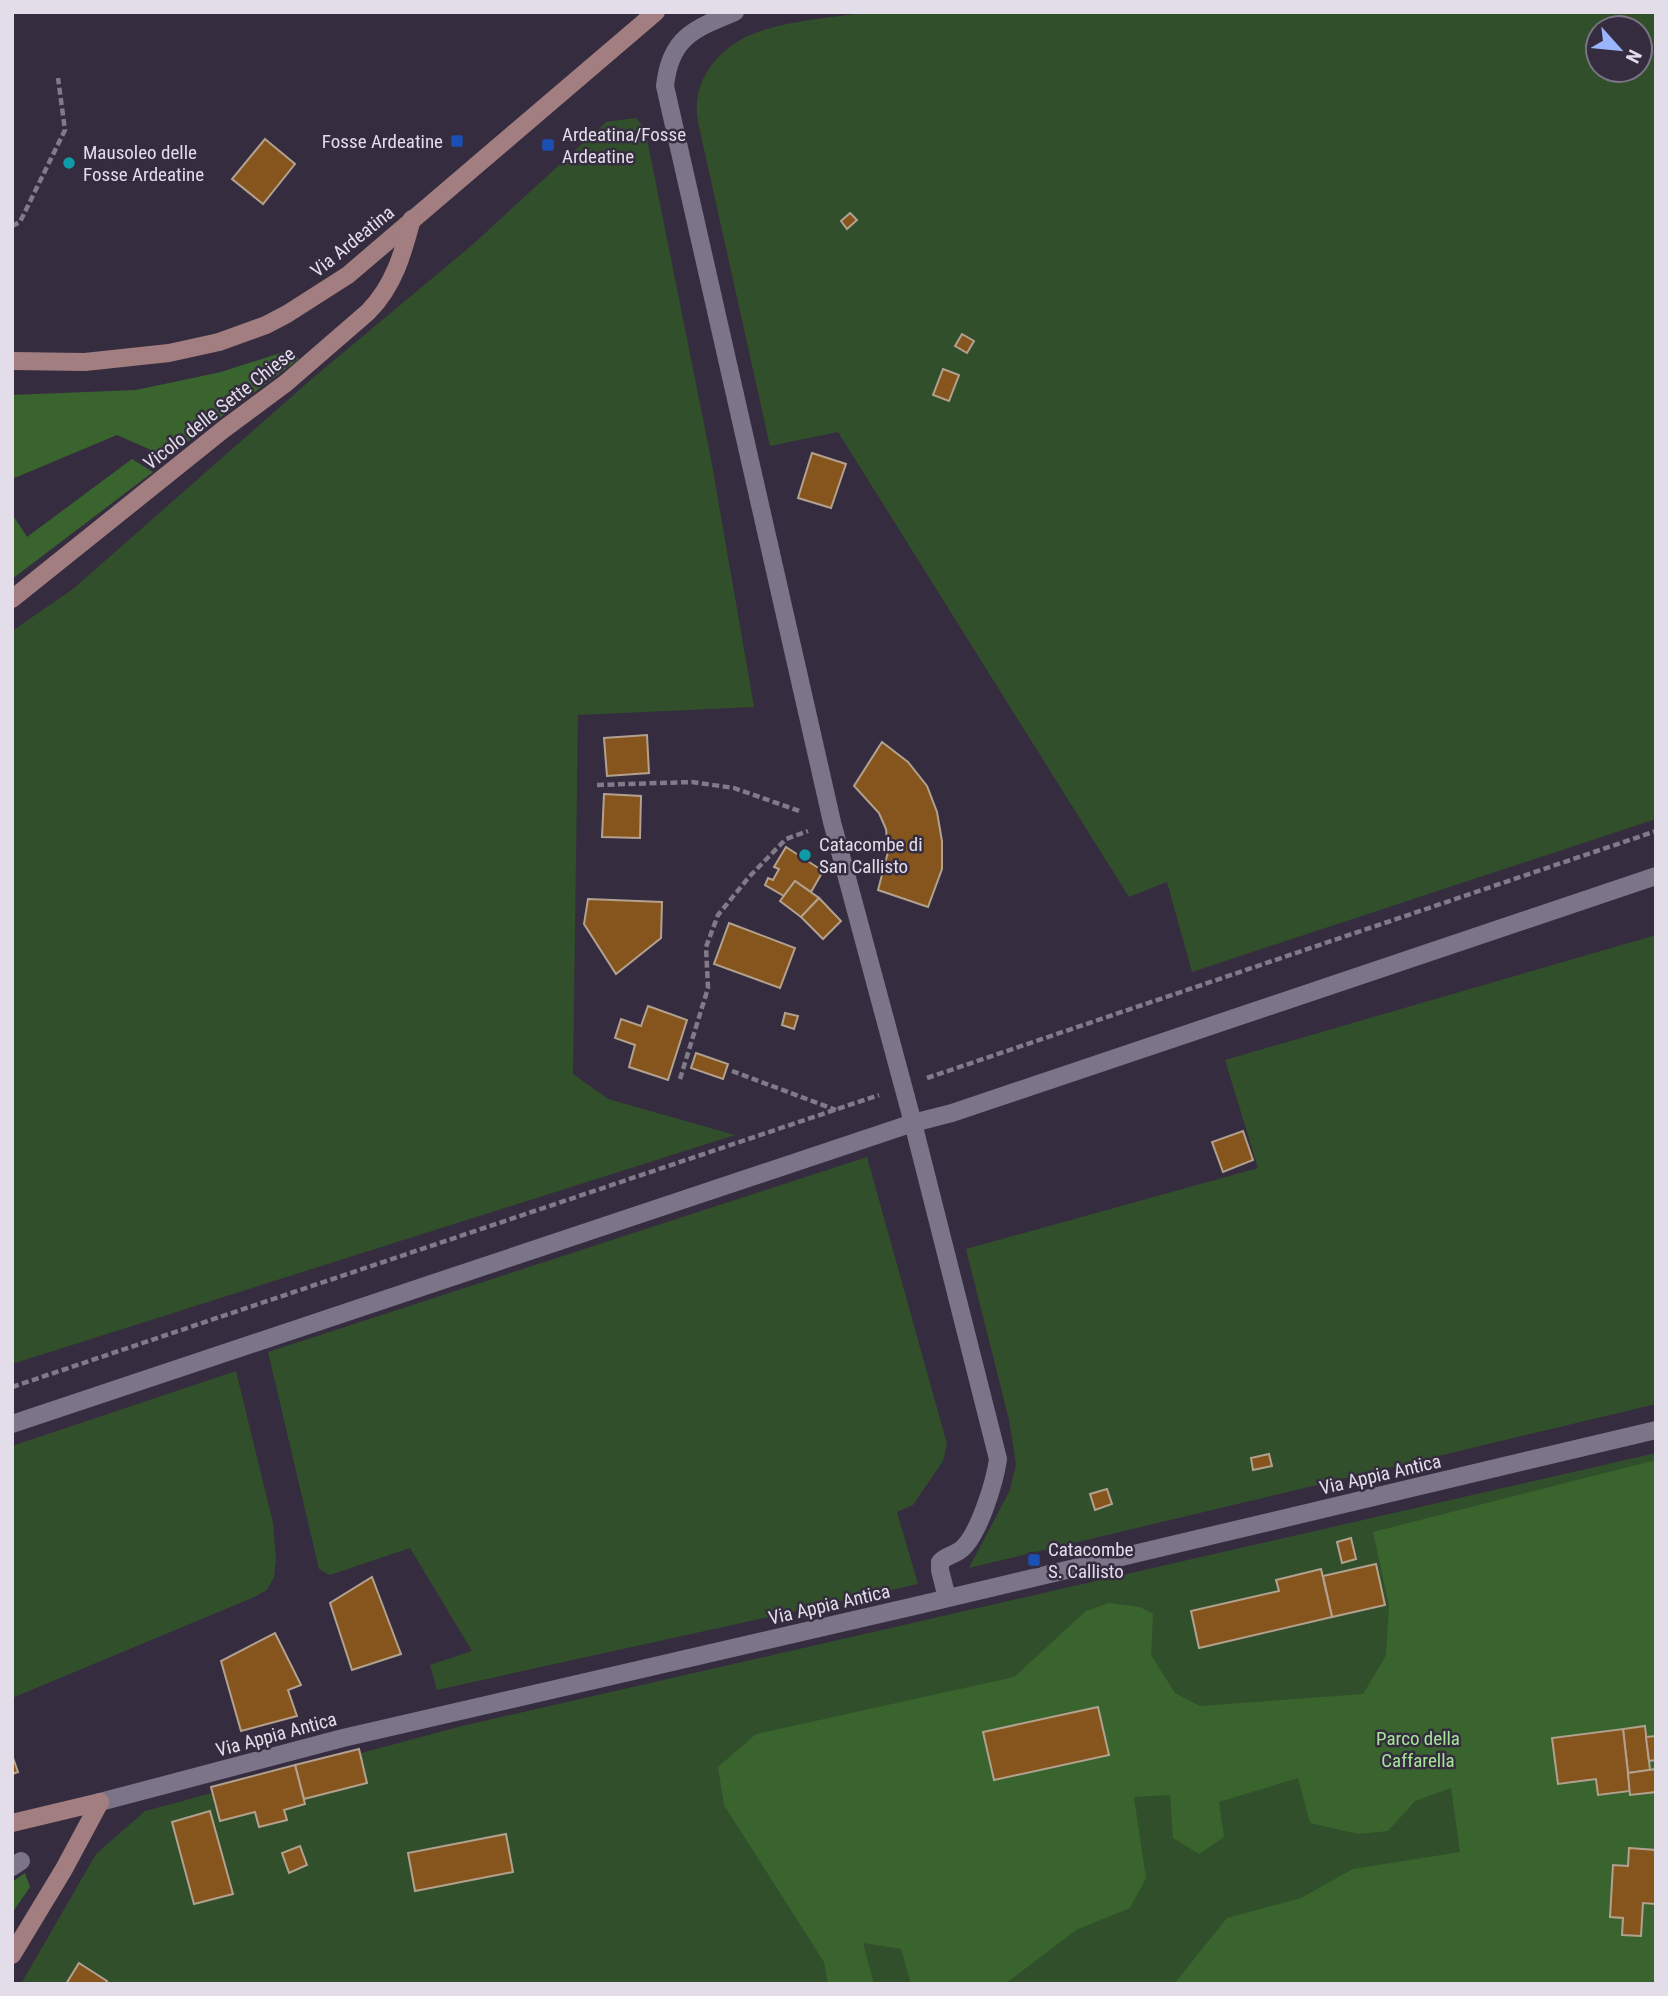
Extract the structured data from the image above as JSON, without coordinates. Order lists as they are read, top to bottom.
{
  "streets": {
    "main road": ["Via Ardeatina", "Vicolo delle Sette Chiese", "Via Appia Antica"]
  },
  "crossings": [
    ["Via Ardeatina", "Vicolo delle Sette Chiese"]
  ],
  "parks": ["Parco della Caffarella"],
  "places": {
    "transit": ["Fosse Ardeatine", "Ardeatina/Fosse Ardeatine", "Catacombe S. Callisto"],
    "other": ["Mausoleo delle Fosse Ardeatine", "Catacombe di San Callisto"]
  },
  "north": "bottom right"
}
